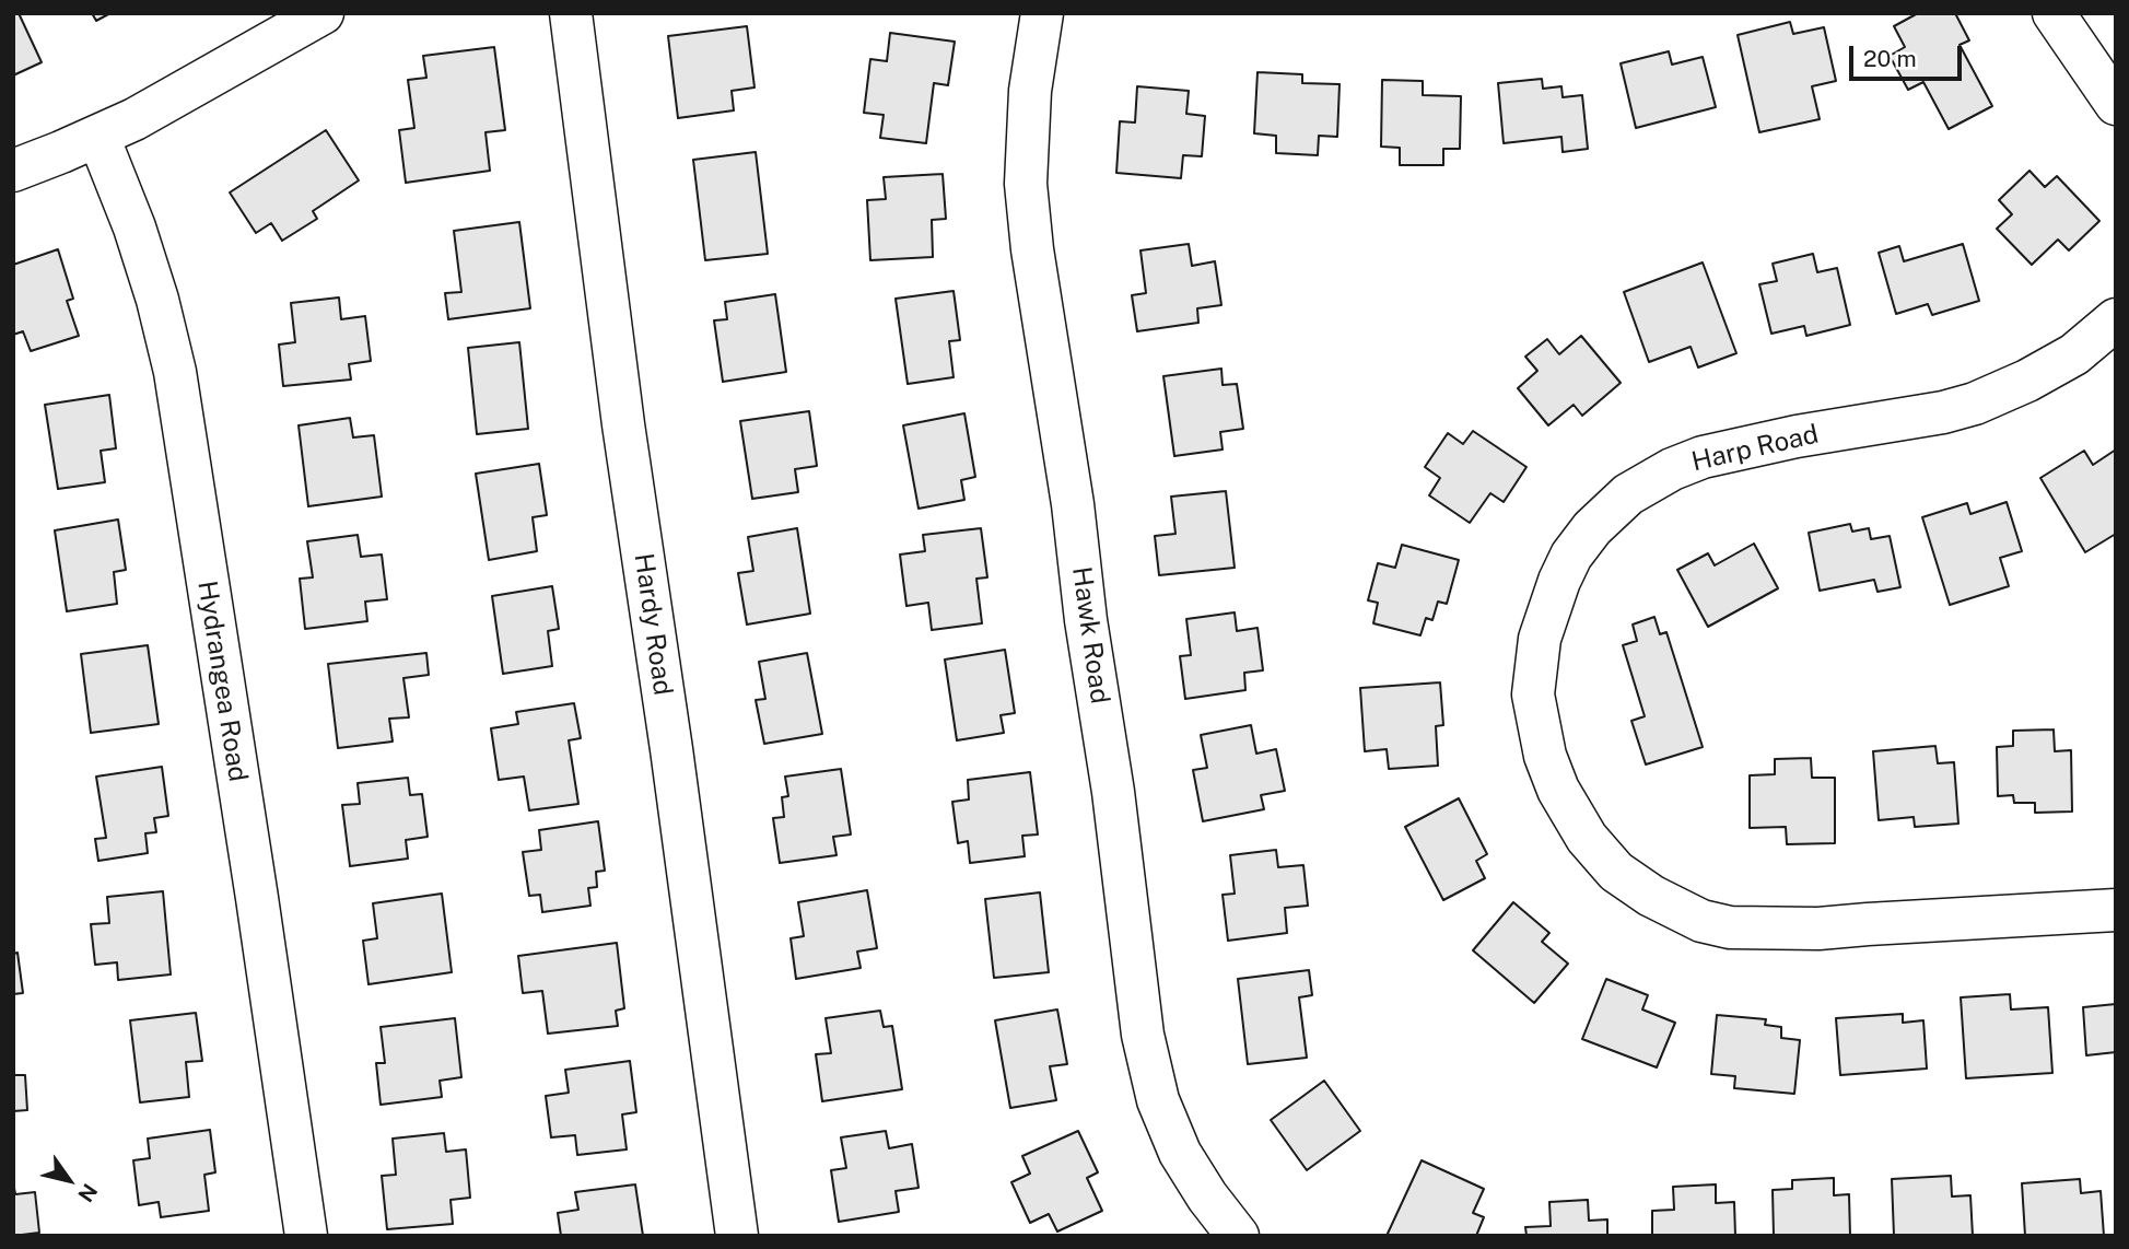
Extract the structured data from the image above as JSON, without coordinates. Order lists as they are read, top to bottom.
{
  "streets": {
    "street": [
      "Harp Road",
      "Hardy Road",
      "Hawk Road",
      "Hydrangea Road"
    ]
  },
  "scale_bar": "20 m",
  "north": "bottom right"
}
